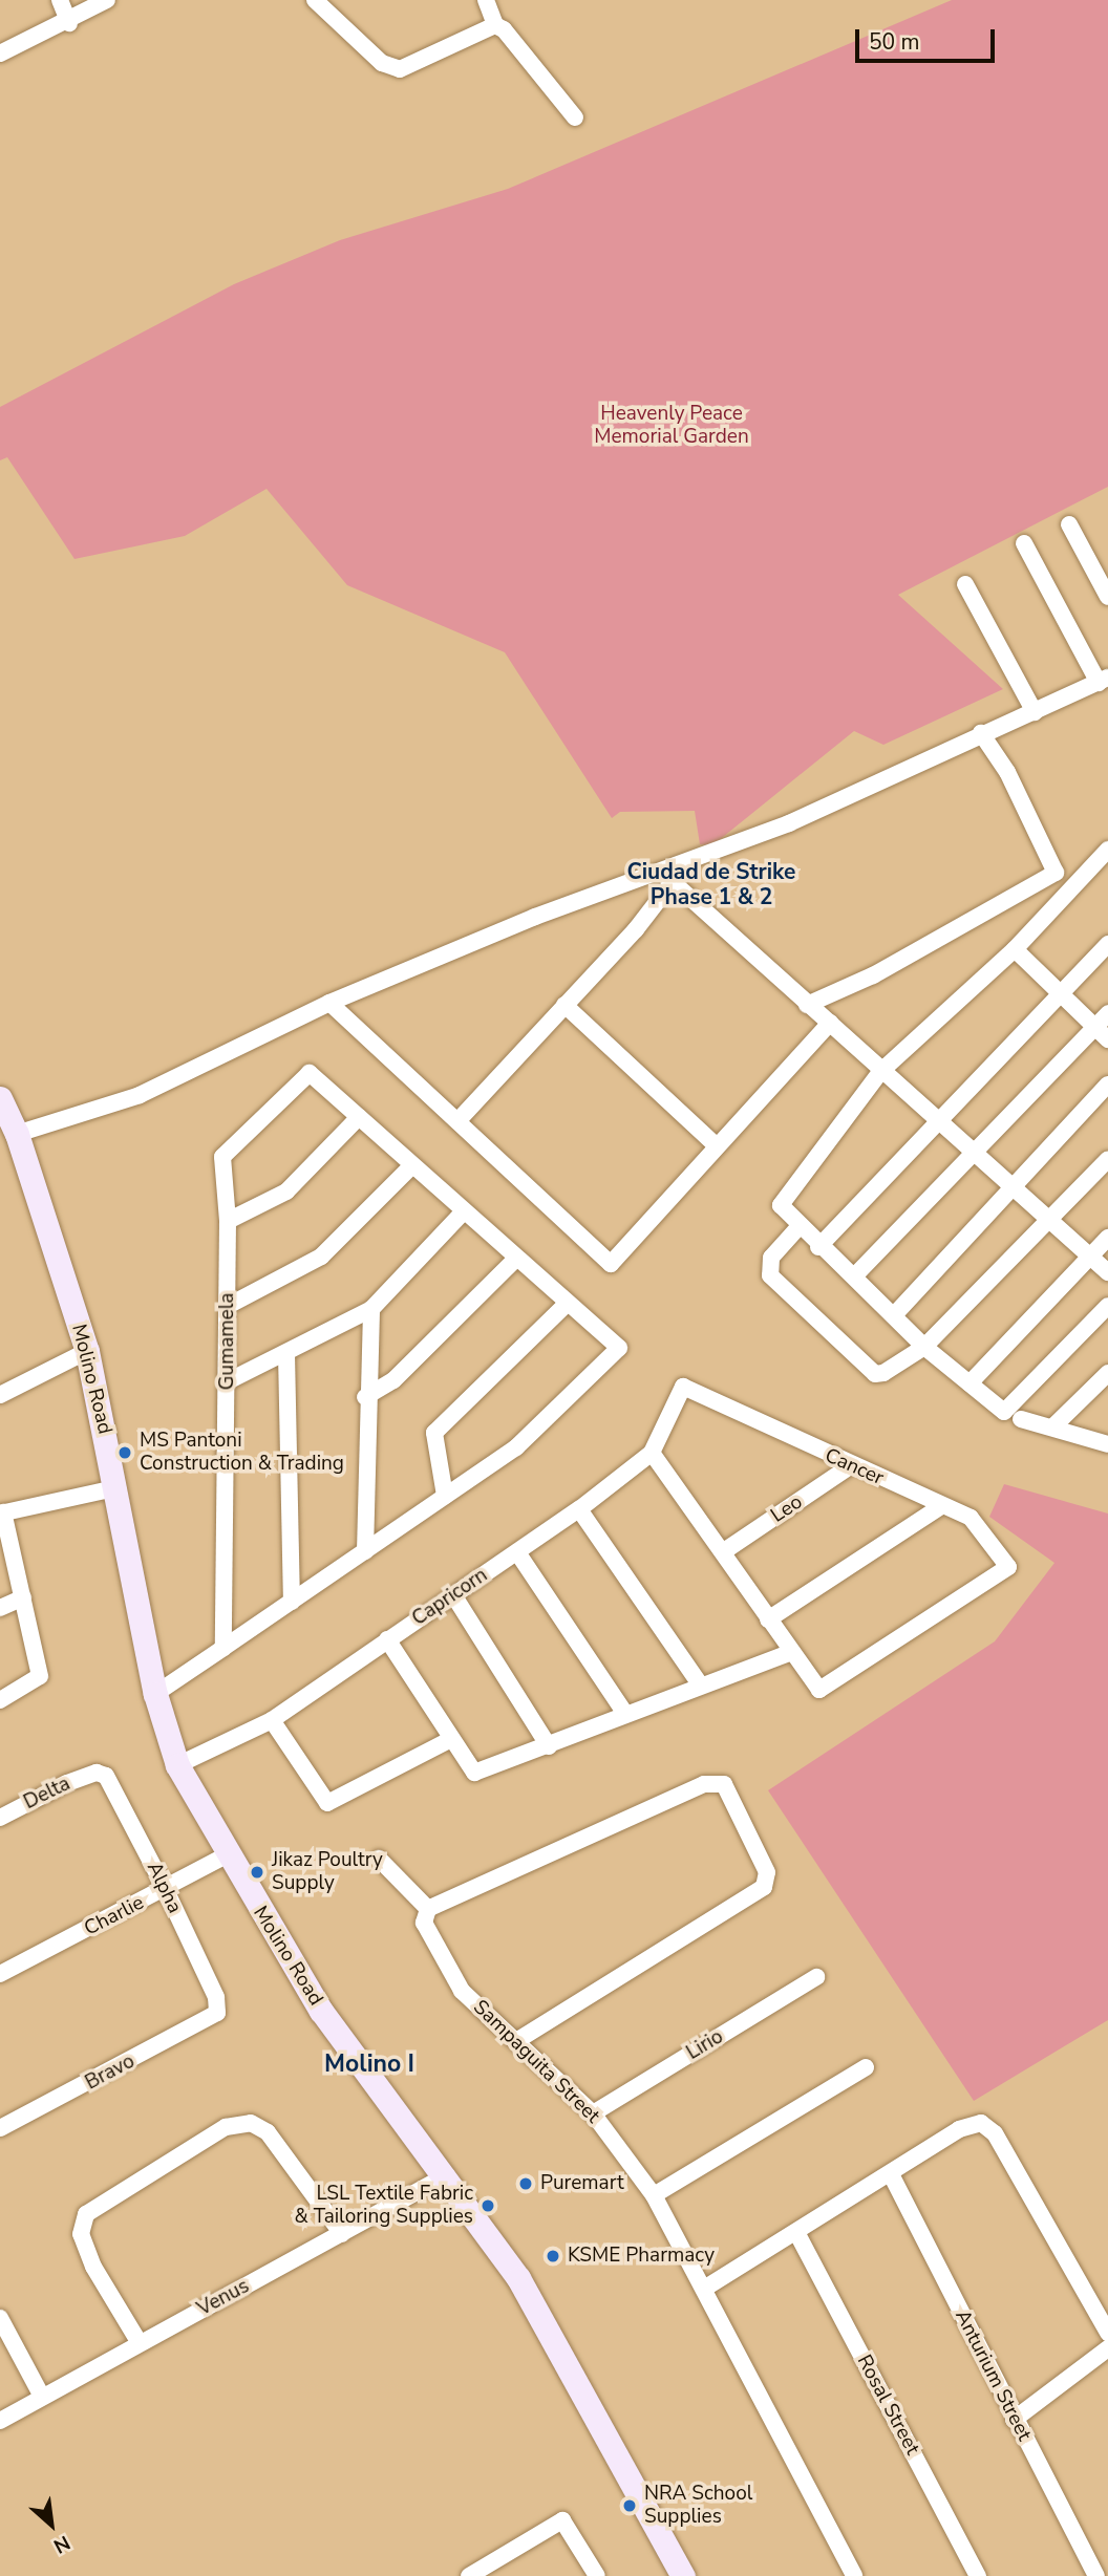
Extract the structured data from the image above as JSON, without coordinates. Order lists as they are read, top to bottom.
{
  "streets": {
    "main road": ["Molino Road"],
    "street": [
      "Gumamela",
      "Cancer",
      "Leo",
      "Capricorn",
      "Delta",
      "Alpha",
      "Charlie",
      "Lirio",
      "Sampaguita Street",
      "Bravo",
      "Venus",
      "Anturium Street",
      "Rosal Street"
    ]
  },
  "crossings": [
    ["Molino Road", "Capricorn"],
    ["Molino Road", "Charlie"],
    ["Molino Road", "Venus"],
    ["Cancer", "Leo"],
    ["Cancer", "Capricorn"],
    ["Delta", "Alpha"],
    ["Alpha", "Charlie"],
    ["Alpha", "Bravo"],
    ["Lirio", "Sampaguita Street"]
  ],
  "districts": ["Ciudad de Strike Phase 1 & 2", "Molino I"],
  "parks": ["Heavenly Peace Memorial Garden"],
  "places": [
    "MS Pantoni Construction & Trading",
    "Jikaz Poultry Supply",
    "Puremart",
    "LSL Textile Fabric & Tailoring Supplies",
    "KSME Pharmacy",
    "NRA School Supplies"
  ],
  "scale_bar": "50 m",
  "north": "bottom right"
}
